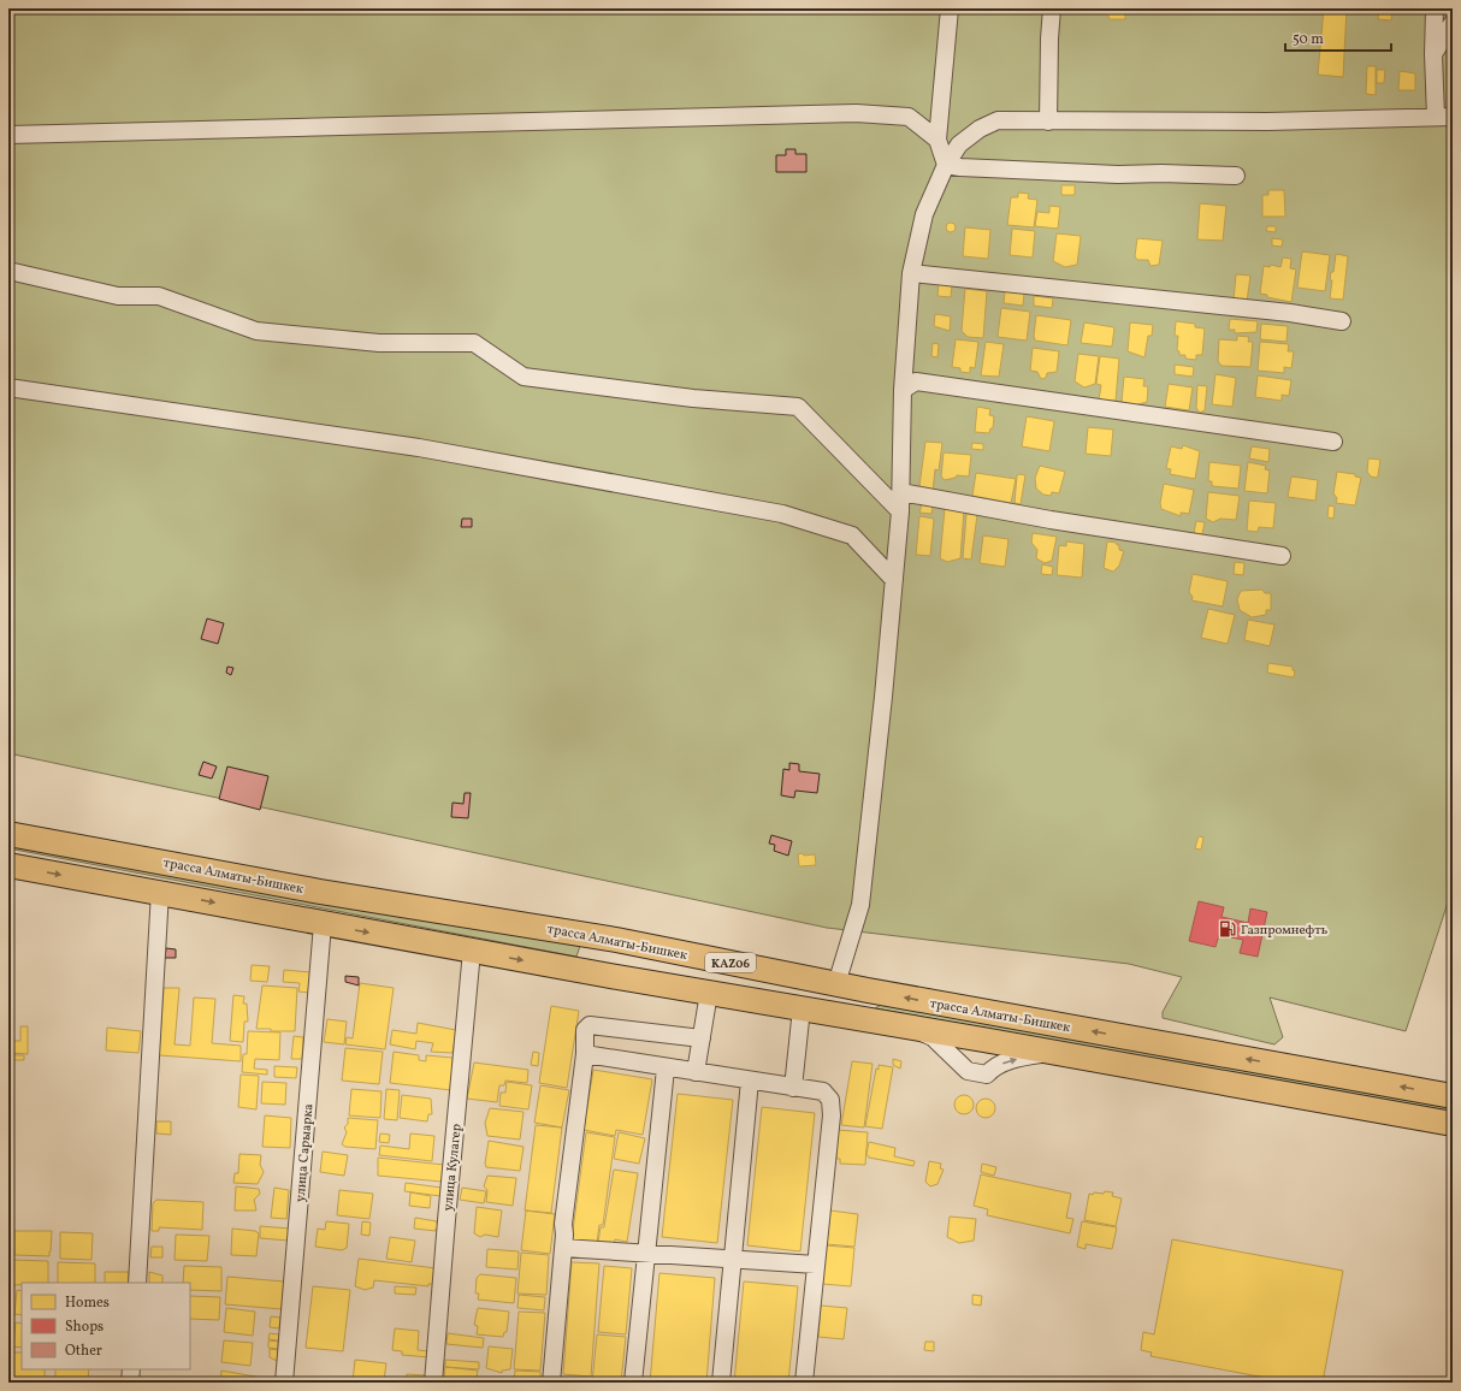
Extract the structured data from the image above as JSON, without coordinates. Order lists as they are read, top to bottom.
{
  "streets": {
    "highway": ["трасса Алматы-Бишкек", "KАZ06"],
    "street": ["улица Сарыарка", "улица Кулагер"]
  },
  "crossings": [
    ["KАZ06", "улица Сарыарка"],
    ["KАZ06", "улица Кулагер"]
  ],
  "places": {
    "fuel station": ["Газпромнефть"]
  },
  "legend": ["Homes", "Shops", "Other"],
  "scale_bar": "50 m"
}
